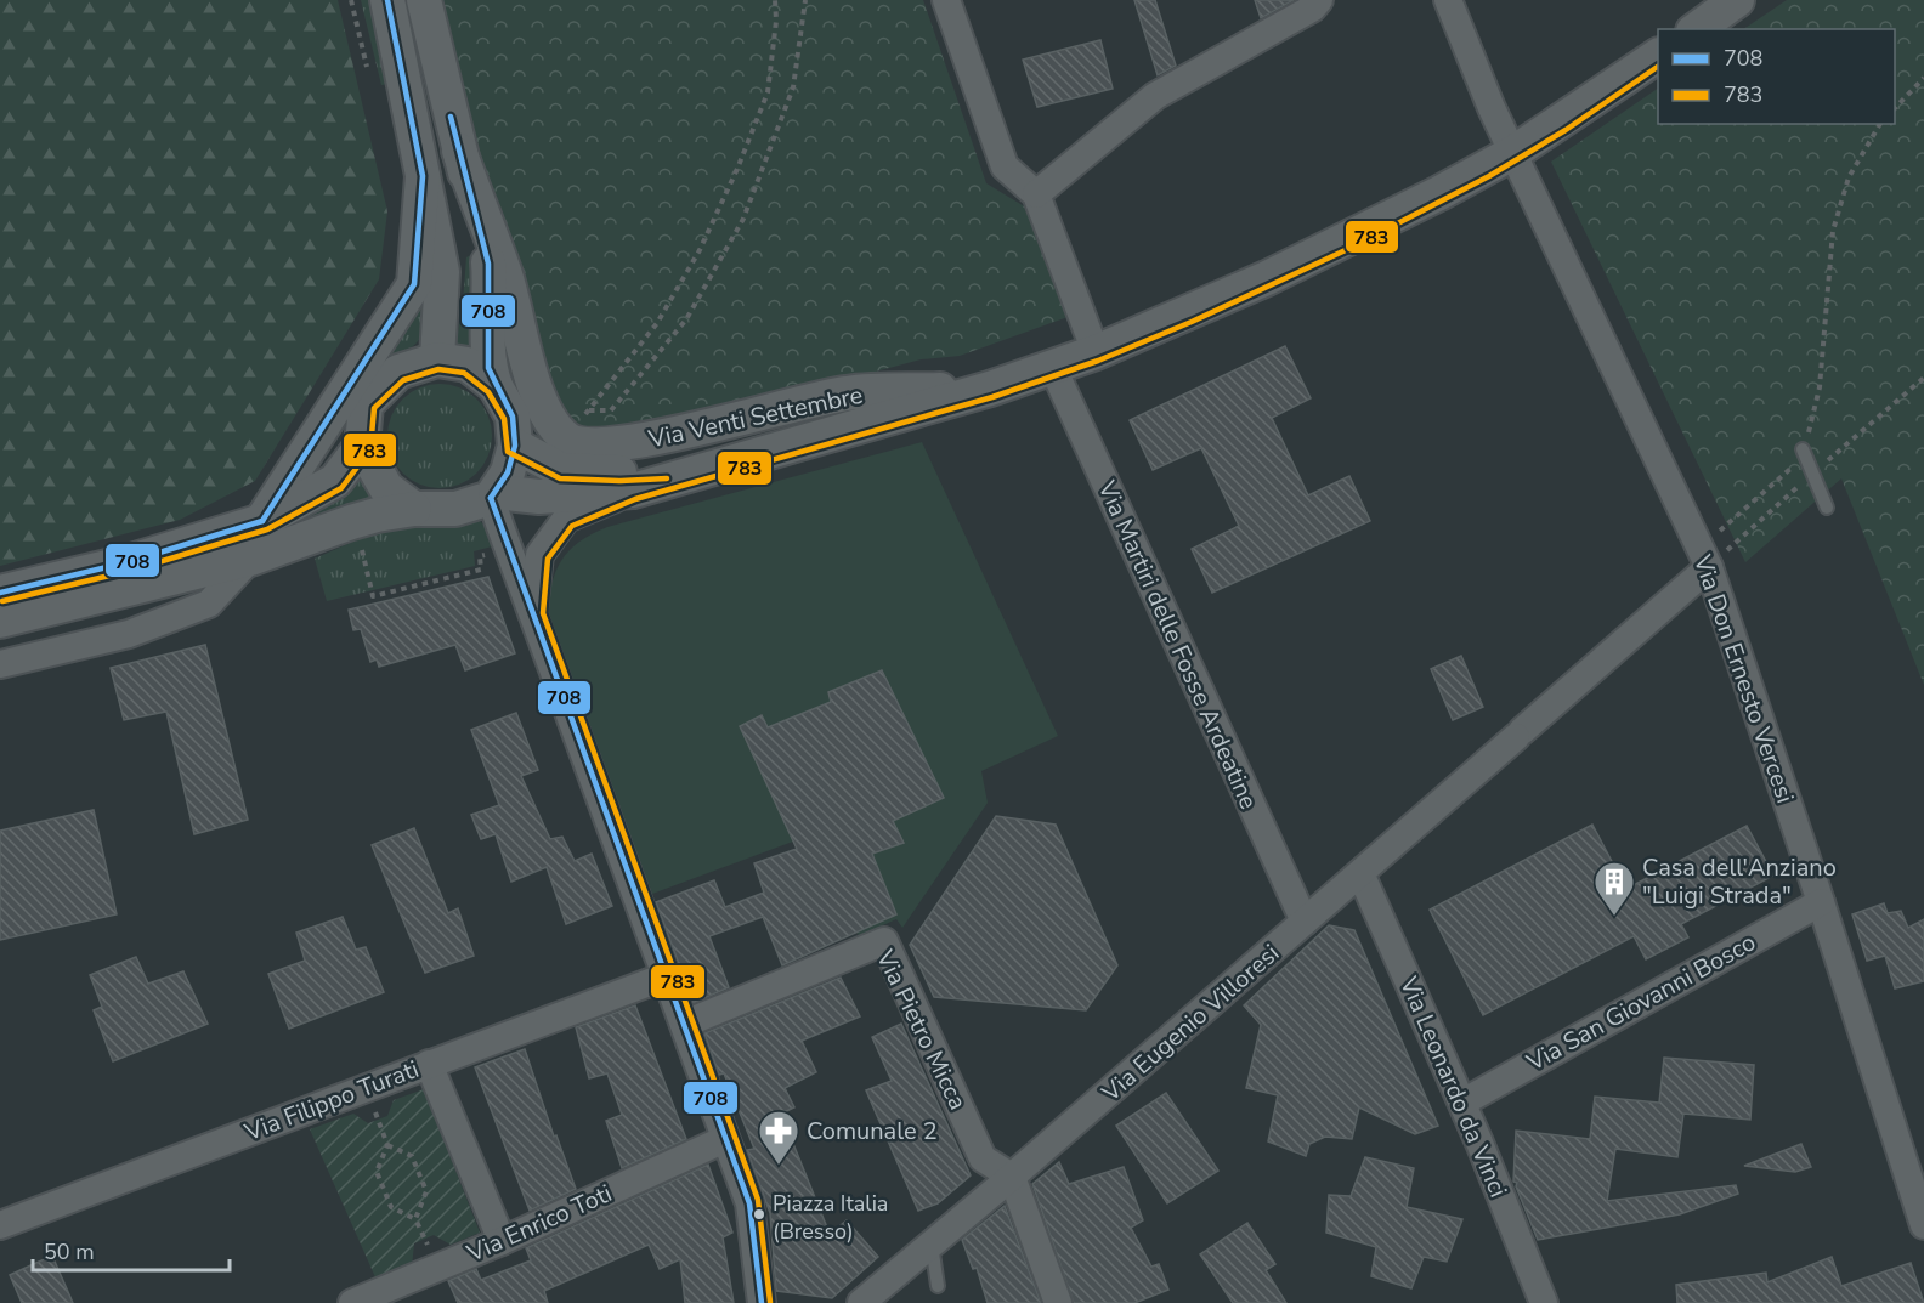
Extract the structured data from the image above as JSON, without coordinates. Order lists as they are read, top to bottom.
{
  "streets": {
    "street": [
      "Via Venti Settembre",
      "Via Martiri delle Fosse Ardeatine",
      "Via Don Ernesto Vercesi",
      "Via San Giovanni Bosco",
      "Via Eugenio Villoresi",
      "Via Pietro Micca",
      "Via Leonardo da Vinci",
      "Via Filippo Turati",
      "Via Enrico Toti"
    ]
  },
  "crossings": [
    ["Via Venti Settembre", "Via Martiri delle Fosse Ardeatine"],
    ["Via Venti Settembre", "Via Don Ernesto Vercesi"],
    ["Via Martiri delle Fosse Ardeatine", "Via Eugenio Villoresi"],
    ["Via Don Ernesto Vercesi", "Via San Giovanni Bosco"],
    ["Via Don Ernesto Vercesi", "Via Eugenio Villoresi"],
    ["Via San Giovanni Bosco", "Via Leonardo da Vinci"],
    ["Via Eugenio Villoresi", "Via Pietro Micca"],
    ["Via Eugenio Villoresi", "Via Leonardo da Vinci"]
  ],
  "places": {
    "building": ["Casa dell'Anziano \"Luigi Strada\""],
    "pharmacy": ["Comunale 2"],
    "other": ["Piazza Italia (Bresso)"]
  },
  "lines": ["transit line 708", "transit line 783"],
  "legend": ["708", "783"],
  "scale_bar": "50 m"
}
